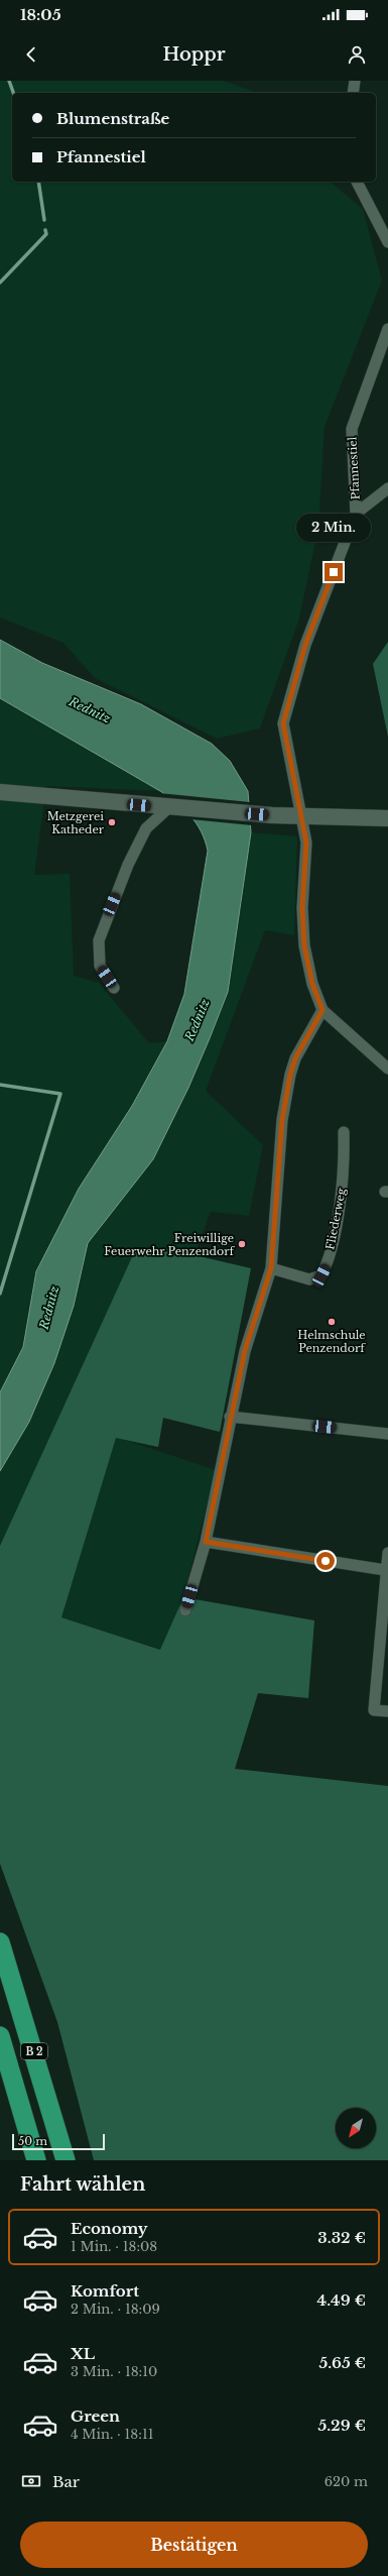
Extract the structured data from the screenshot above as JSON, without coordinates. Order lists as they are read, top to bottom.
{
  "streets": {
    "highway": ["B 2"],
    "street": ["Pfannestiel", "Fliederweg"]
  },
  "water": ["Rednitz"],
  "places": ["Metzgerei Katheder", "Freiwillige Feuerwehr Penzendorf", "Helmschule Penzendorf"],
  "scale_bar": "50 m",
  "north": "bottom left",
  "page": {
    "status": "18:05",
    "header": "Hoppr",
    "banner": ["Blumenstraße", "Pfannestiel"],
    "bubble": "2 Min.",
    "scale": "50 m",
    "heading": "Fahrt wählen",
    "list": [
      {
        "name": "Economy",
        "note": "1 Min. · 18:08",
        "value": "3.32 €"
      },
      {
        "name": "Komfort",
        "note": "2 Min. · 18:09",
        "value": "4.49 €"
      },
      {
        "name": "XL",
        "note": "3 Min. · 18:10",
        "value": "5.65 €"
      },
      {
        "name": "Green",
        "note": "4 Min. · 18:11",
        "value": "5.29 €"
      }
    ],
    "pay": ["Bar", "620 m"],
    "buttons": "Bestätigen"
  }
}
